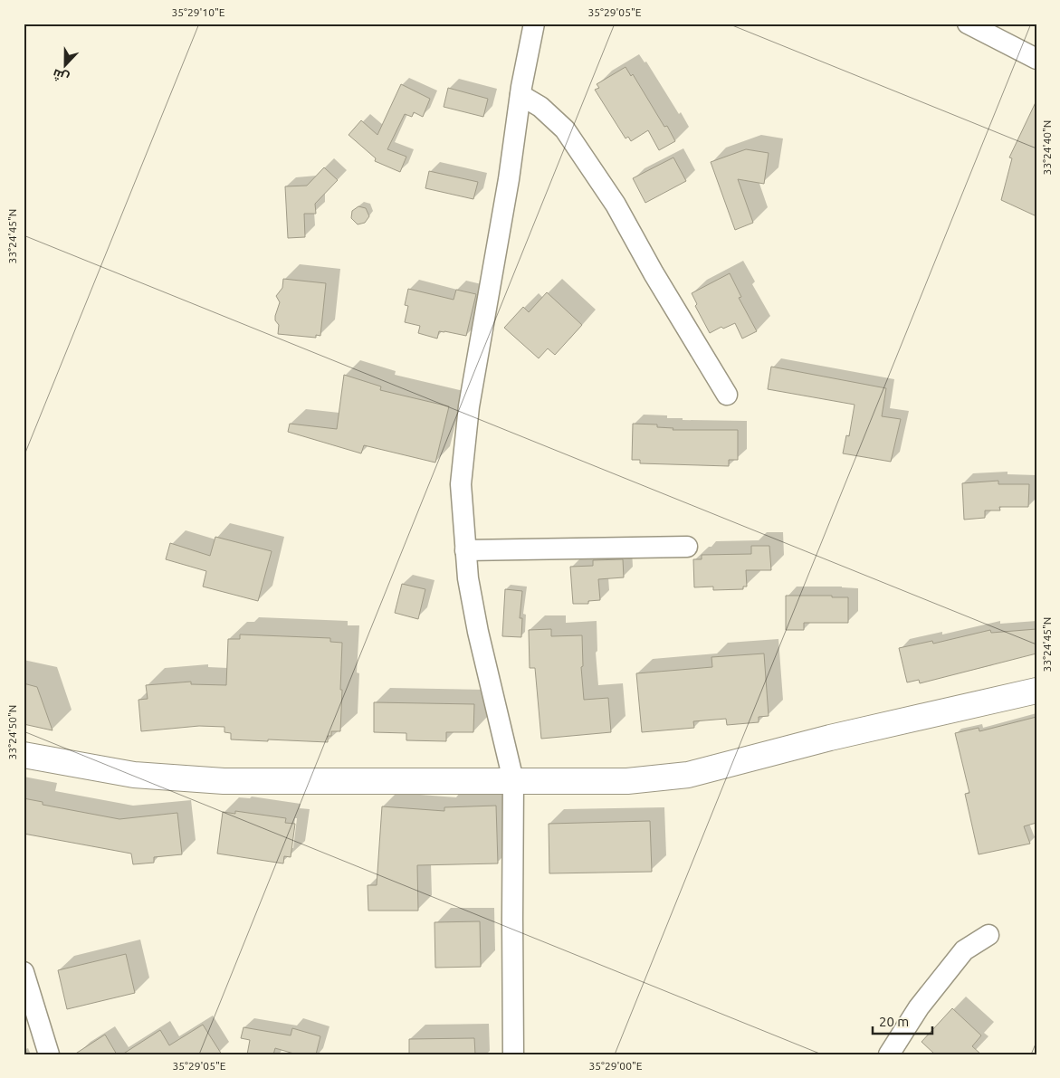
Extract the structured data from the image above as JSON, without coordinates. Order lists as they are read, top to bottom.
{
  "scale_bar": "20 m",
  "north": "bottom",
  "coordinates": [
    "35°29'10\"E",
    "35°29'05\"E",
    "33°24'40\"N",
    "33°24'45\"N",
    "33°24'50\"N",
    "35°29'00\"E"
  ]
}
